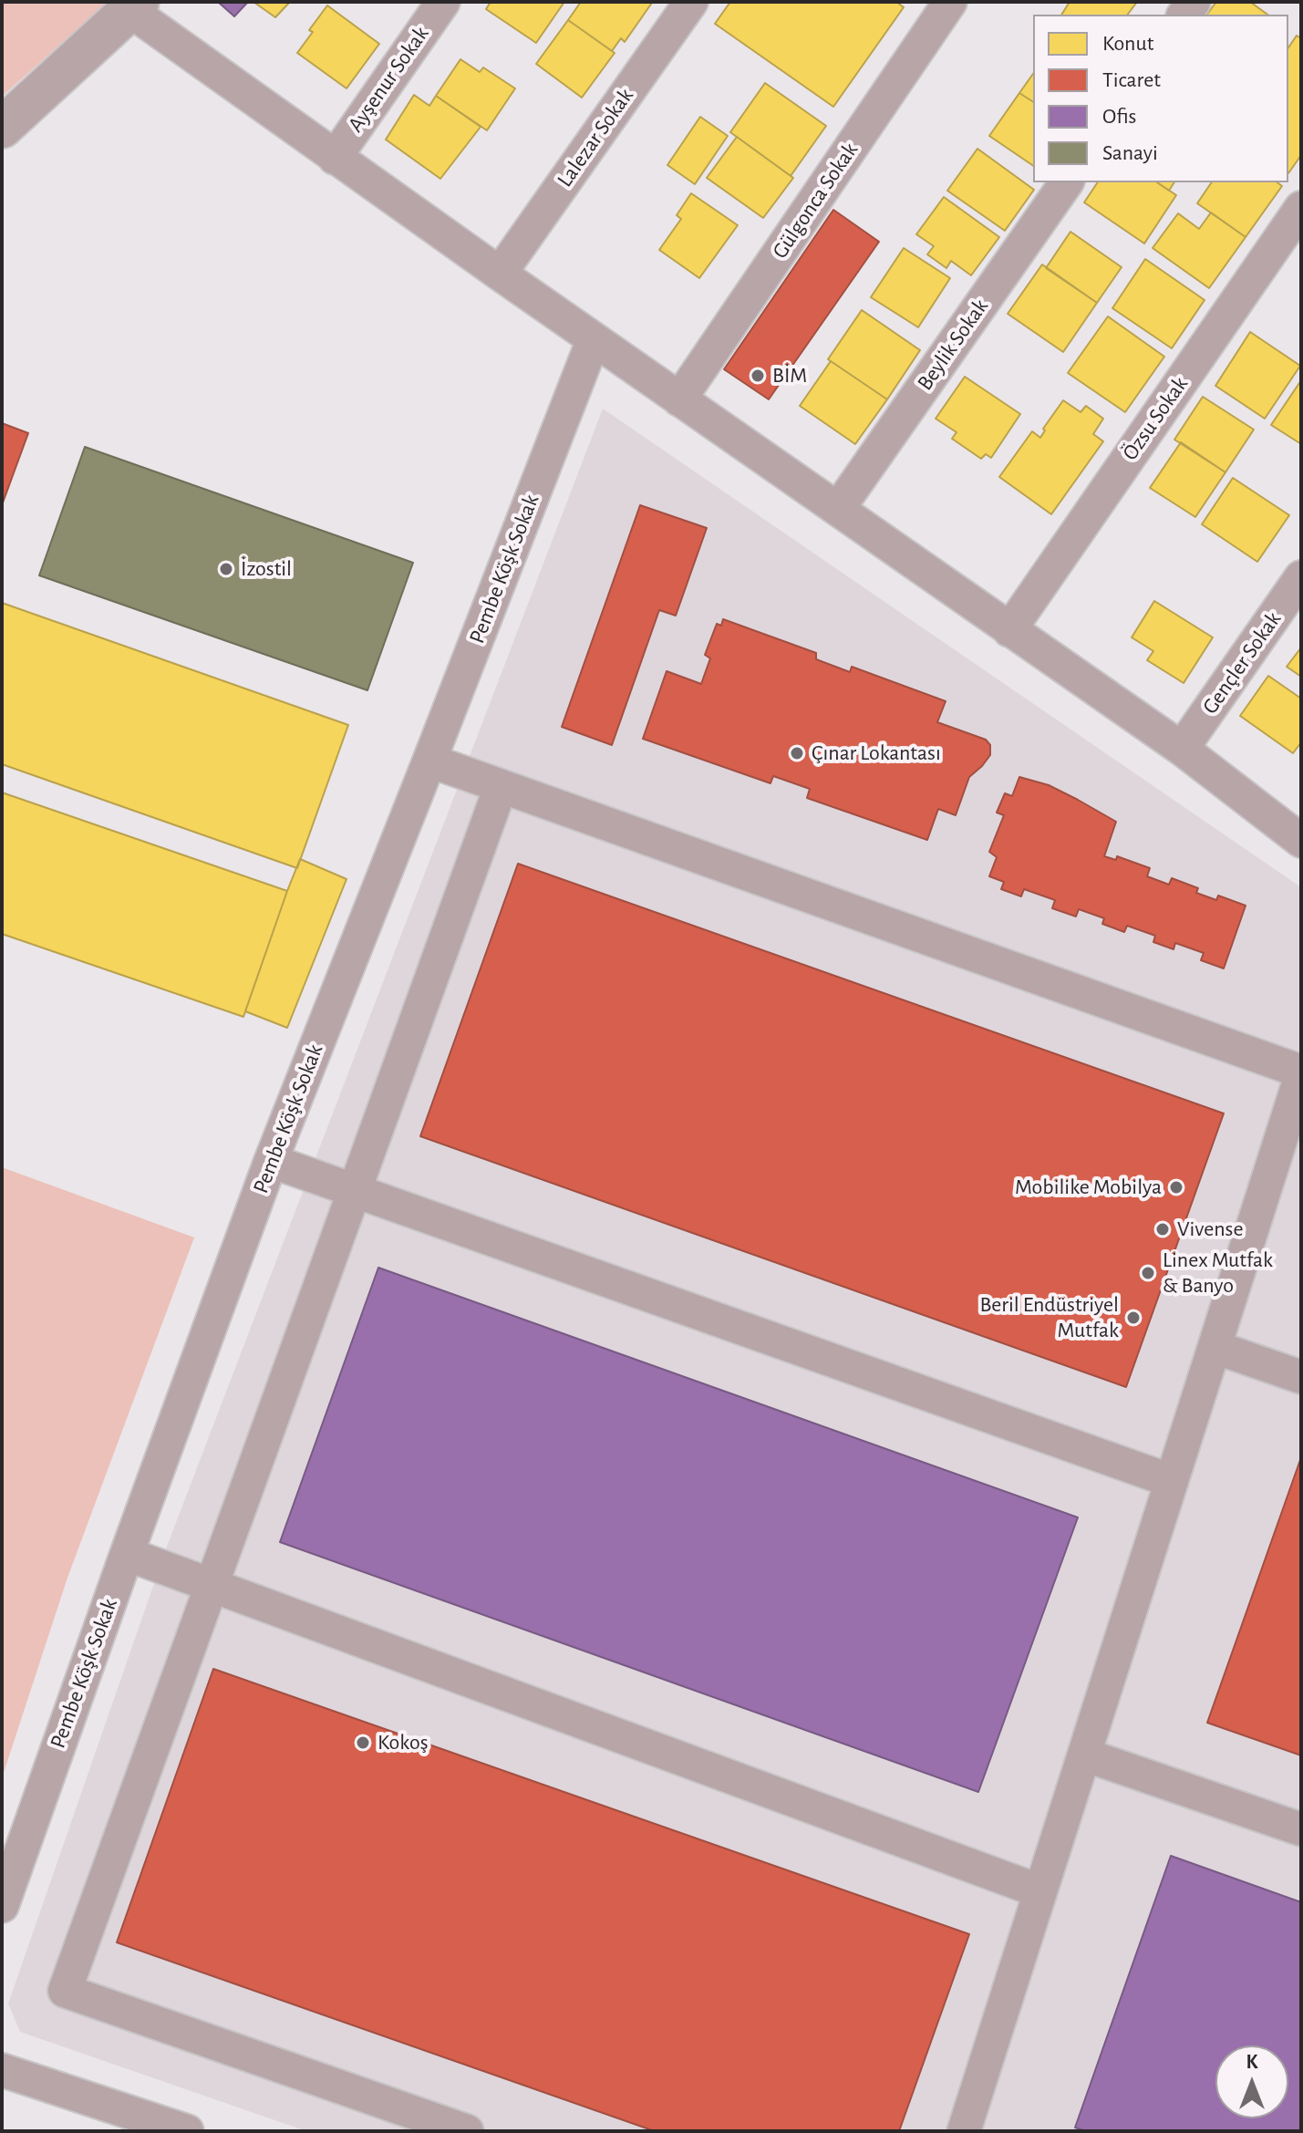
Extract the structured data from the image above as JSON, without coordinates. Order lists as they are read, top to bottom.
{
  "streets": {
    "street": [
      "Ayşenur Sokak",
      "Lalezar Sokak",
      "Gülgonca Sokak",
      "Beylik Sokak",
      "Özsu Sokak",
      "Pembe Köşk Sokak",
      "Gençler Sokak"
    ]
  },
  "places": [
    "BİM",
    "İzostil",
    "Çınar Lokantası",
    "Mobilike Mobilya",
    "Vivense",
    "Linex Mutfak & Banyo",
    "Beril Endüstriyel Mutfak",
    "Kokoş"
  ],
  "legend": [
    "Konut",
    "Ticaret",
    "Ofis",
    "Sanayi"
  ],
  "north": "top"
}
